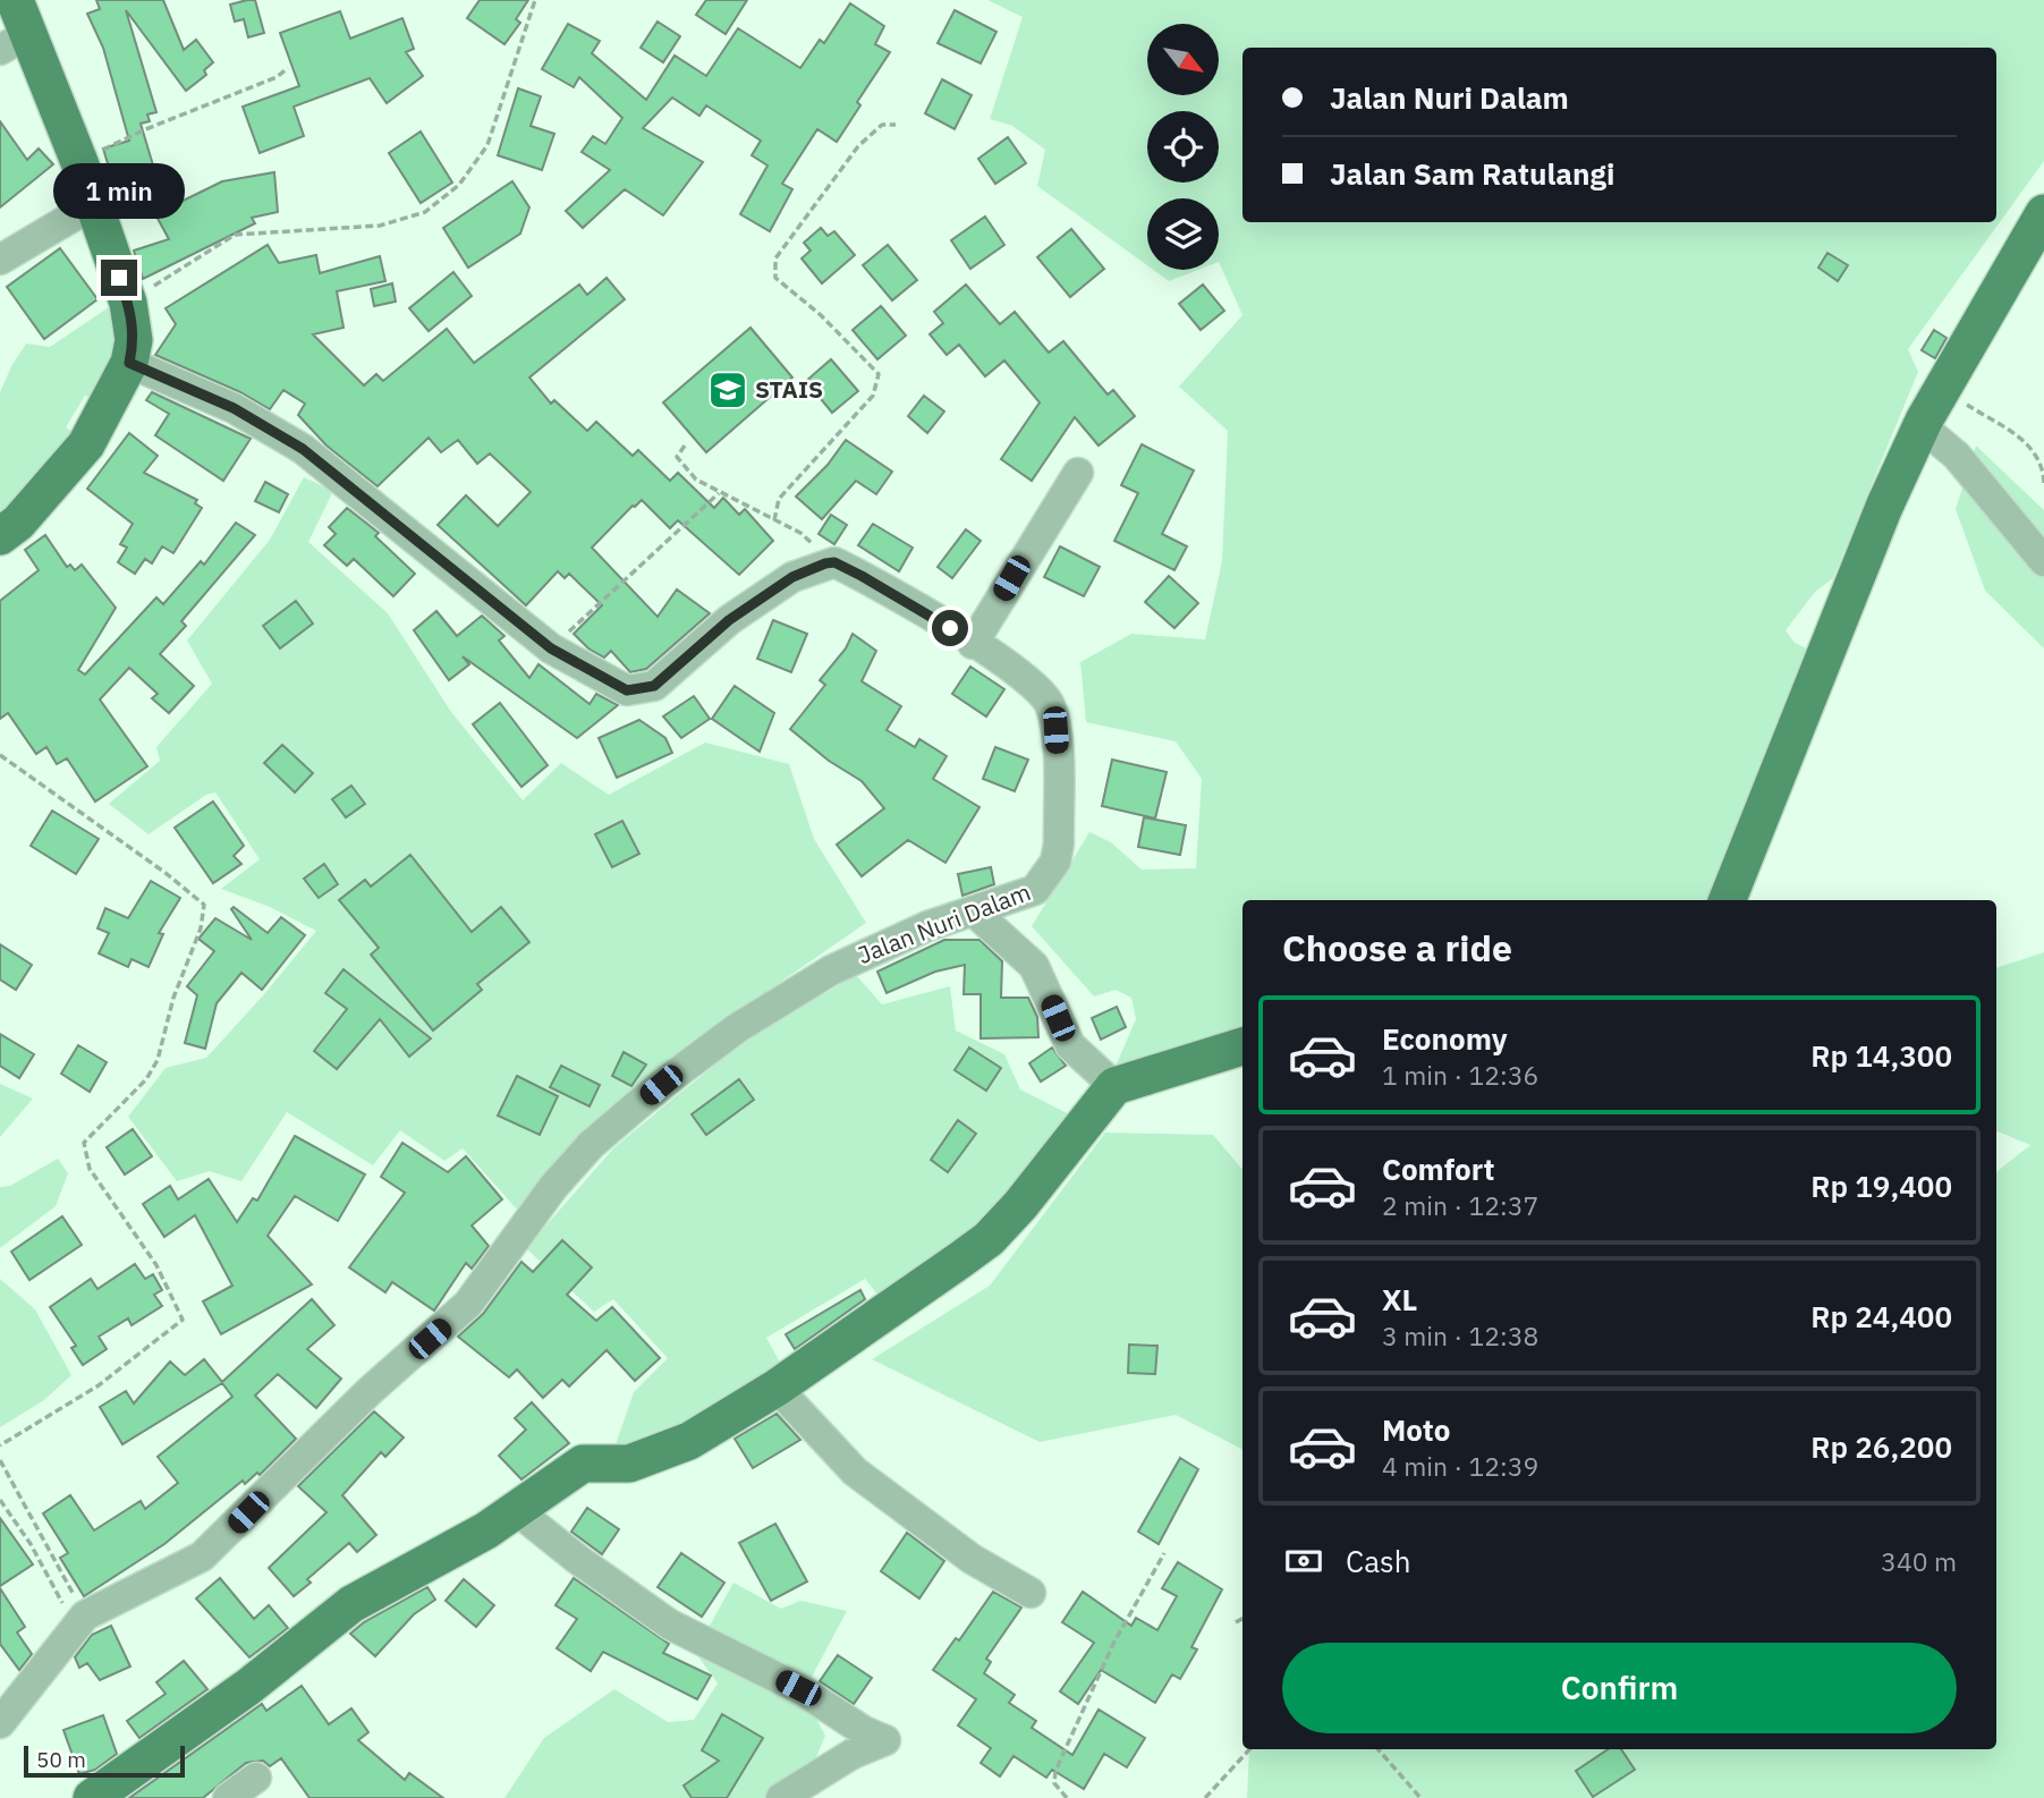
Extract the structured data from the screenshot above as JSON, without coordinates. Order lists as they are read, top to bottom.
{
  "streets": {
    "street": ["Jalan Nuri Dalam"]
  },
  "places": {
    "school or university": ["STAIS"]
  },
  "scale_bar": "50 m",
  "north": "bottom right",
  "page": {
    "banner": ["Jalan Nuri Dalam", "Jalan Sam Ratulangi"],
    "bubble": "1 min",
    "heading": "Choose a ride",
    "list": [
      {
        "name": "Economy",
        "note": "1 min · 12:36",
        "value": "Rp 14,300"
      },
      {
        "name": "Comfort",
        "note": "2 min · 12:37",
        "value": "Rp 19,400"
      },
      {
        "name": "XL",
        "note": "3 min · 12:38",
        "value": "Rp 24,400"
      },
      {
        "name": "Moto",
        "note": "4 min · 12:39",
        "value": "Rp 26,200"
      }
    ],
    "pay": ["Cash", "340 m"],
    "buttons": "Confirm",
    "scale": "50 m"
  }
}
